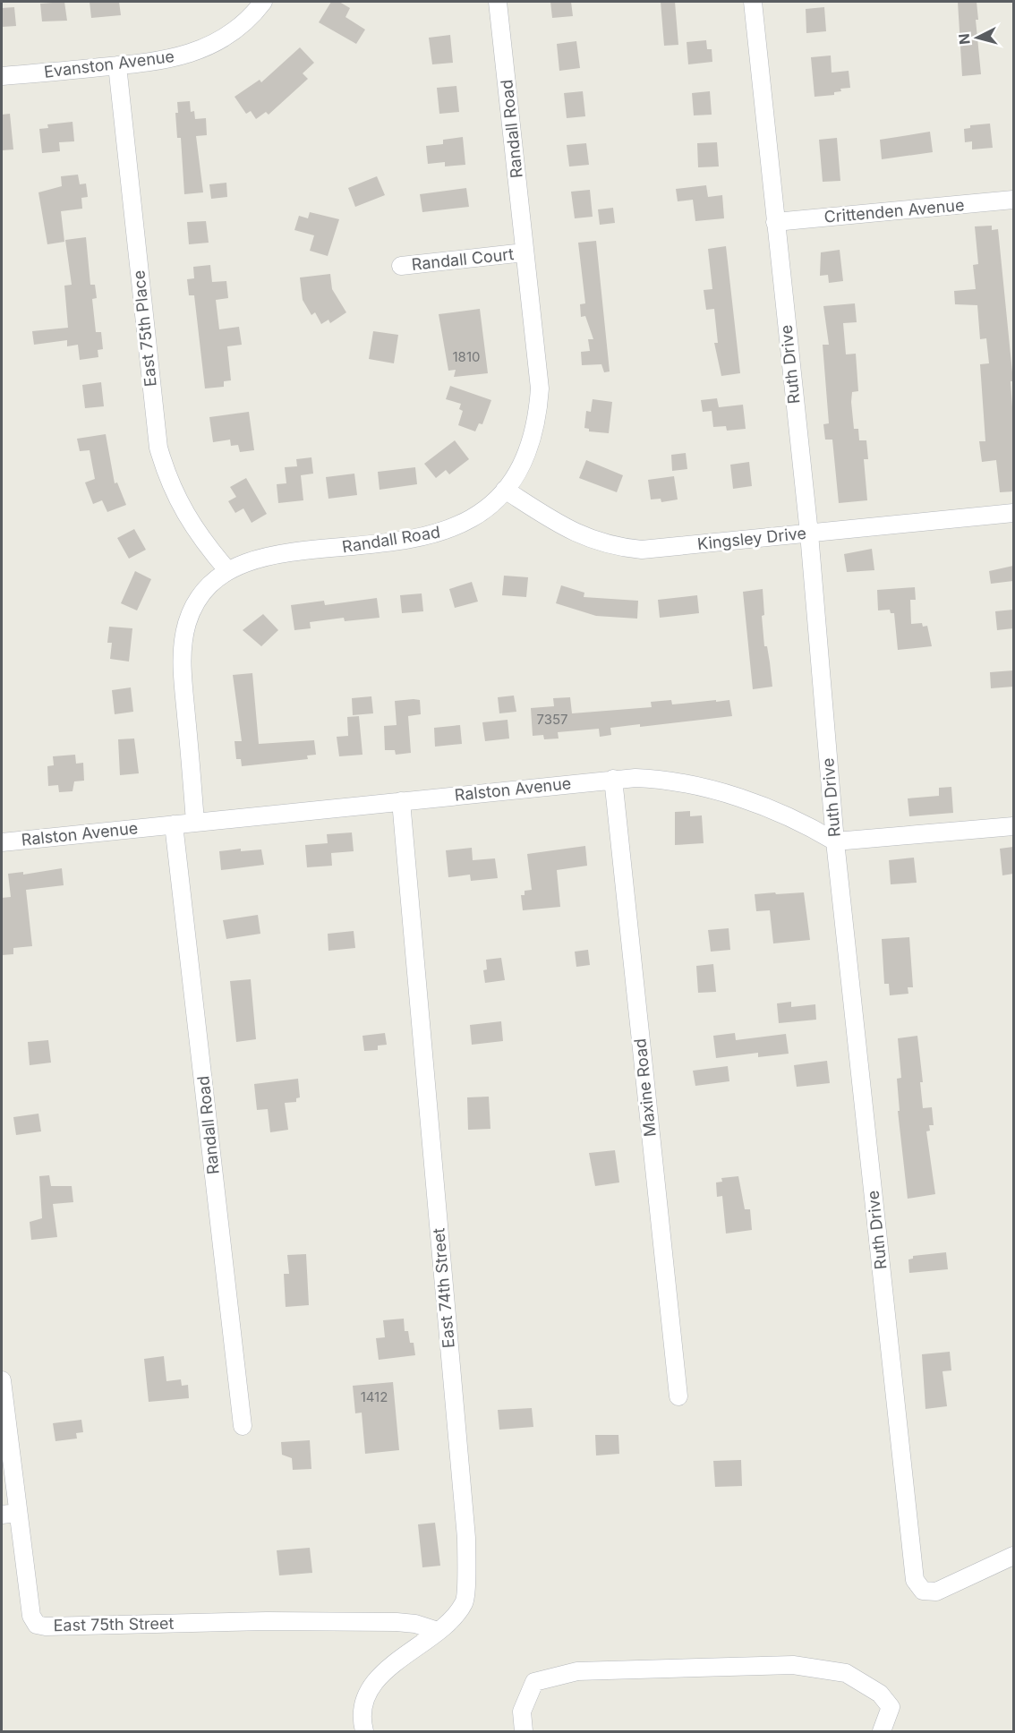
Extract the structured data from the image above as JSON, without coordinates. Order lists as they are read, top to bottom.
{
  "streets": {
    "street": [
      "Evanston Avenue",
      "Randall Road",
      "Crittenden Avenue",
      "Randall Court",
      "East 75th Place",
      "Ruth Drive",
      "Kingsley Drive",
      "Ralston Avenue",
      "Maxine Road",
      "East 74th Street",
      "East 75th Street"
    ]
  },
  "crossings": [
    ["Evanston Avenue", "East 75th Place"],
    ["Randall Road", "Randall Court"],
    ["Randall Road", "East 75th Place"],
    ["Randall Road", "Kingsley Drive"],
    ["Randall Road", "Ralston Avenue"],
    ["Crittenden Avenue", "Ruth Drive"],
    ["Ruth Drive", "Kingsley Drive"],
    ["Ruth Drive", "Ralston Avenue"],
    ["Ralston Avenue", "Maxine Road"],
    ["Ralston Avenue", "East 74th Street"],
    ["East 74th Street", "East 75th Street"]
  ],
  "house_numbers": ["1810", "7357", "1412"],
  "north": "left"
}
